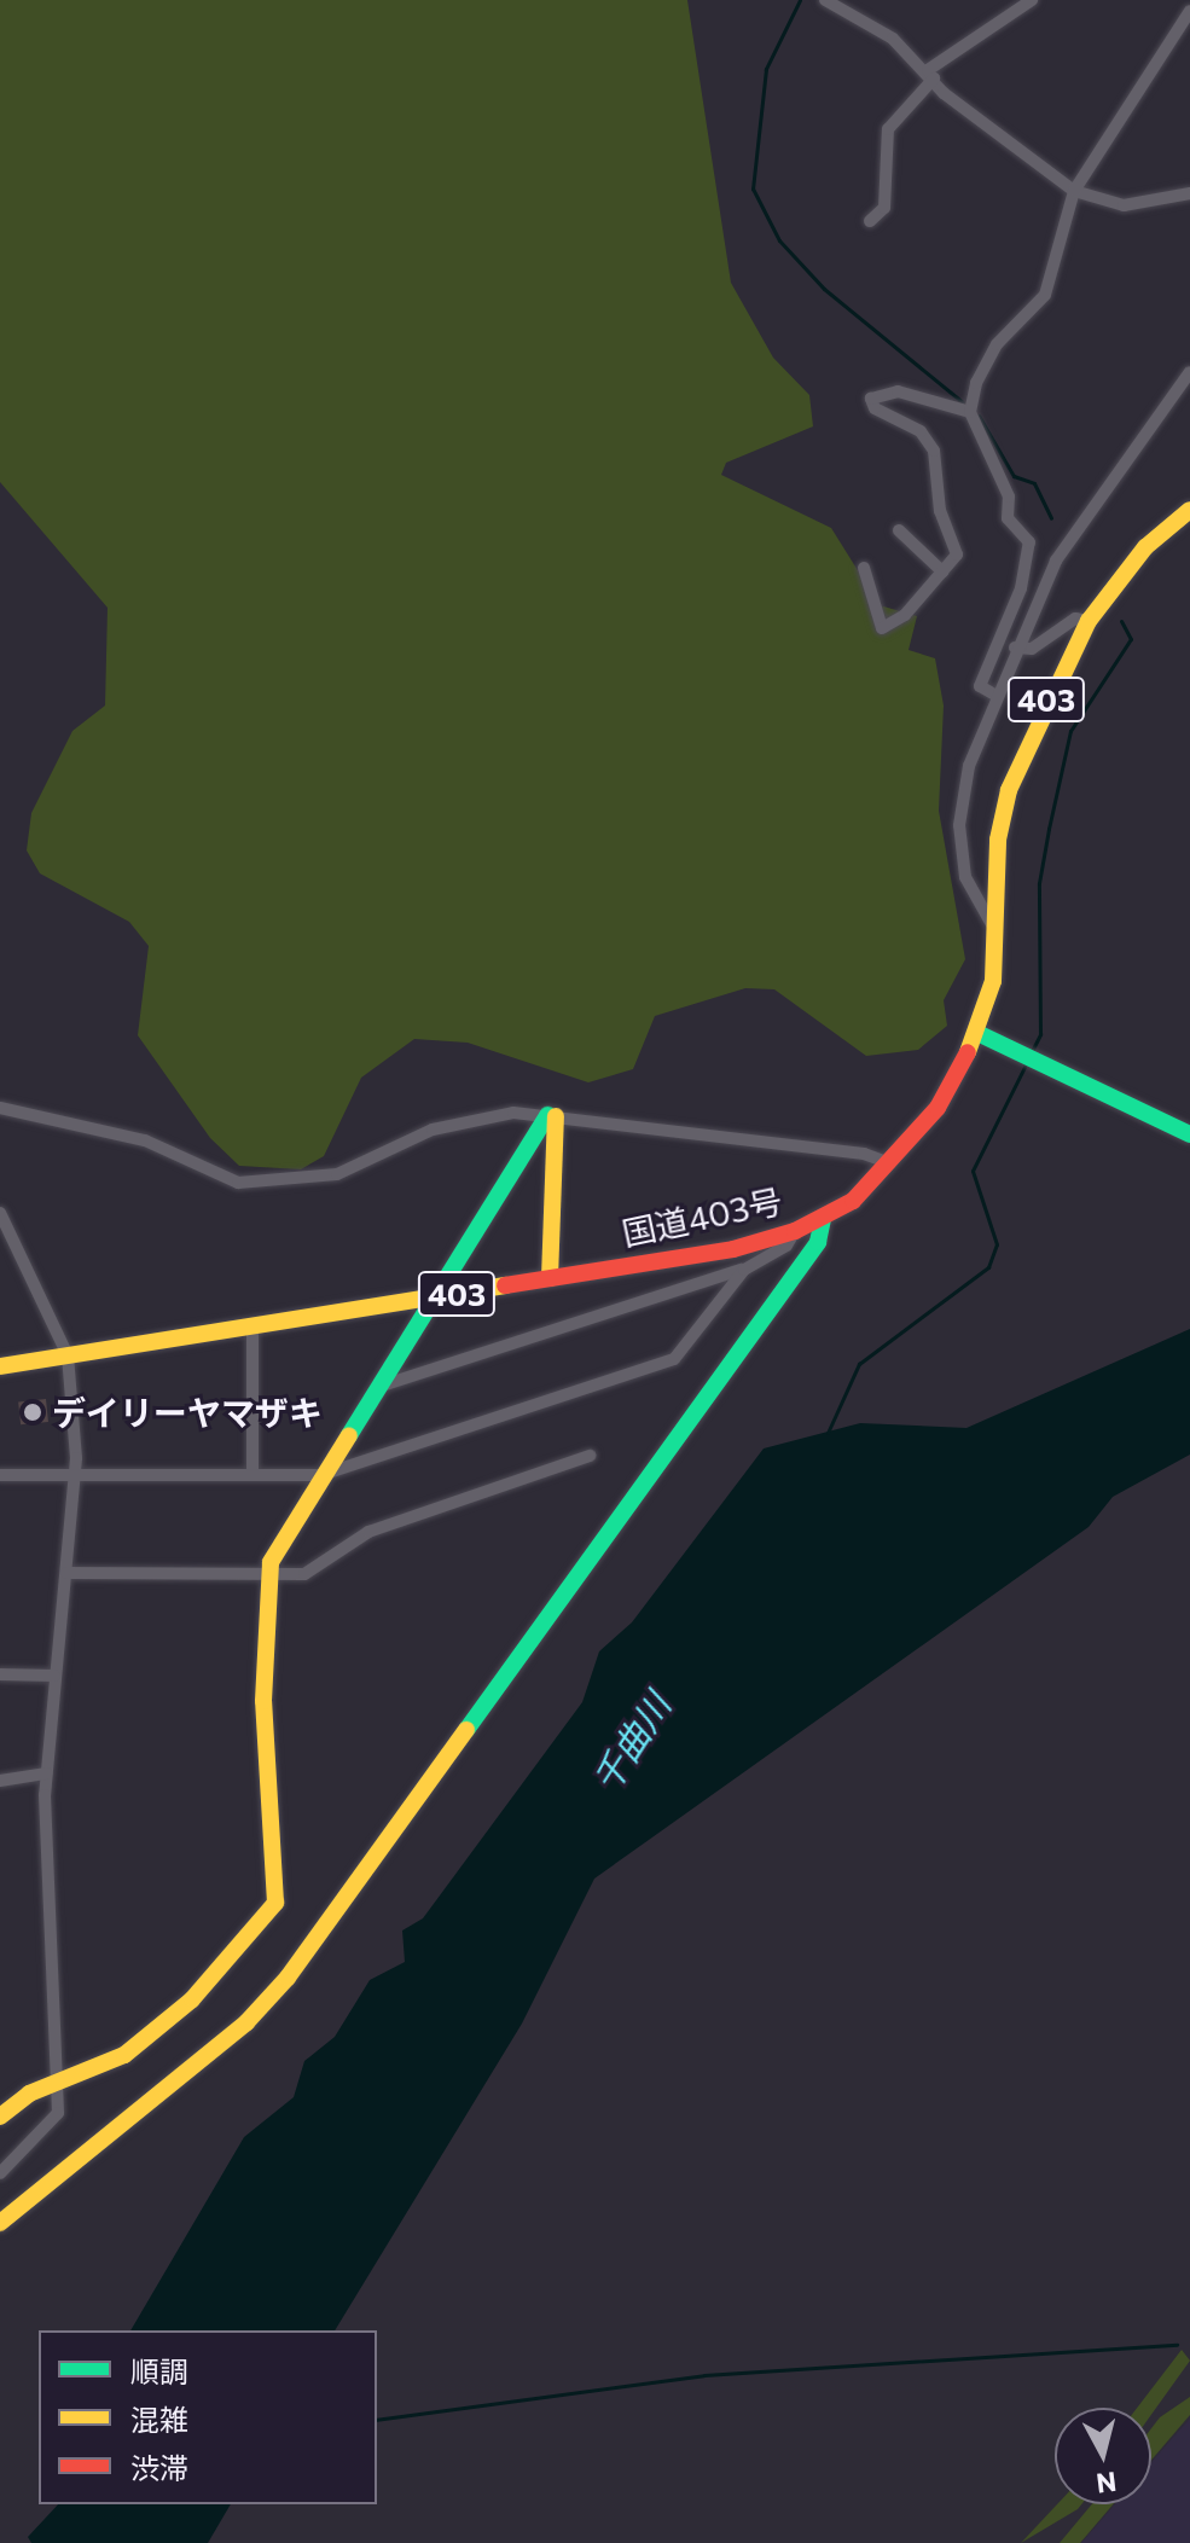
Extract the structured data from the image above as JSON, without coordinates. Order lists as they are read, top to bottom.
{
  "streets": {
    "main road": ["403", "国道403号"]
  },
  "water": ["千曲川"],
  "places": ["デイリーヤマザキ"],
  "legend": ["順調", "混雑", "渋滞"],
  "north": "bottom"
}
